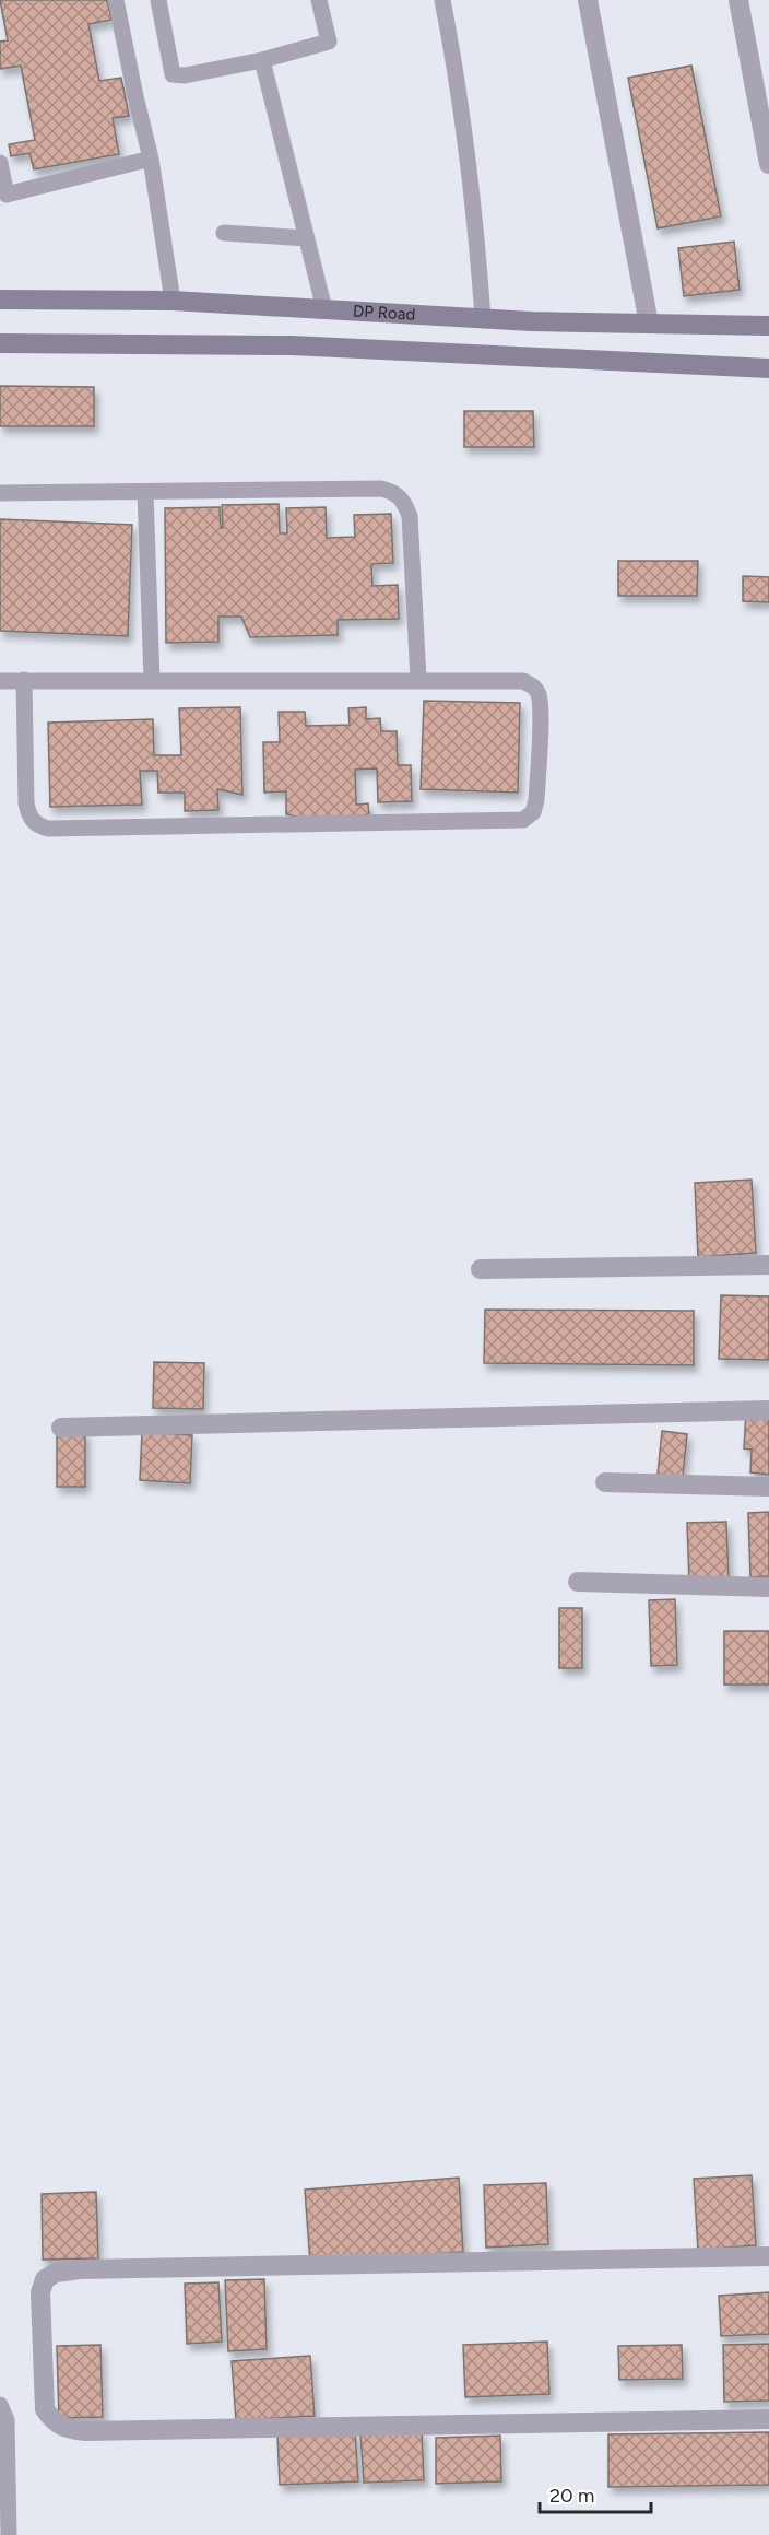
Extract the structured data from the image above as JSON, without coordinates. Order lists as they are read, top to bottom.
{
  "streets": {
    "street": ["DP Road"]
  },
  "scale_bar": "20 m"
}
